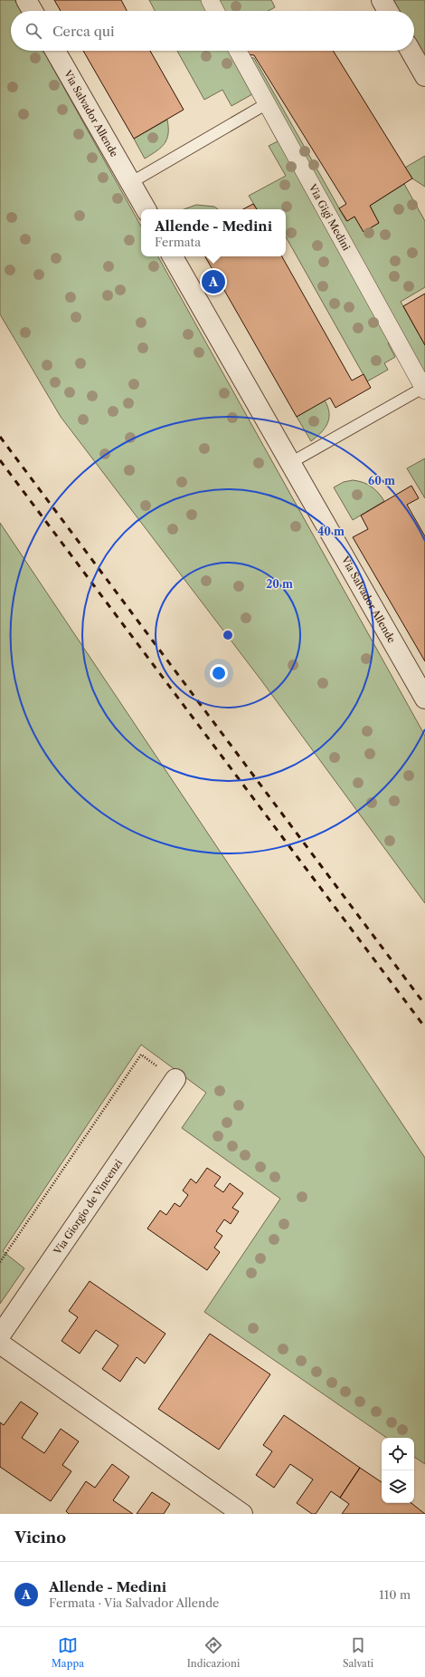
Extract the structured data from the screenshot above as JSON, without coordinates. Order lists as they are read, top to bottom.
{
  "streets": {
    "street": ["Via Salvador Allende", "Via Gigi Medini", "Via Giorgio de Vincenzi"]
  },
  "page": {
    "search": "Cerca qui",
    "popup": ["Allende - Medini", "Fermata"],
    "pins": "A",
    "heading": "Vicino",
    "list": [
      {
        "mark": "A",
        "name": "Allende - Medini",
        "note": "Fermata · Via Salvador Allende",
        "value": "110 m"
      }
    ],
    "nav": ["Mappa", "Indicazioni", "Salvati"]
  },
  "rings": ["60 m", "40 m", "20 m"]
}
